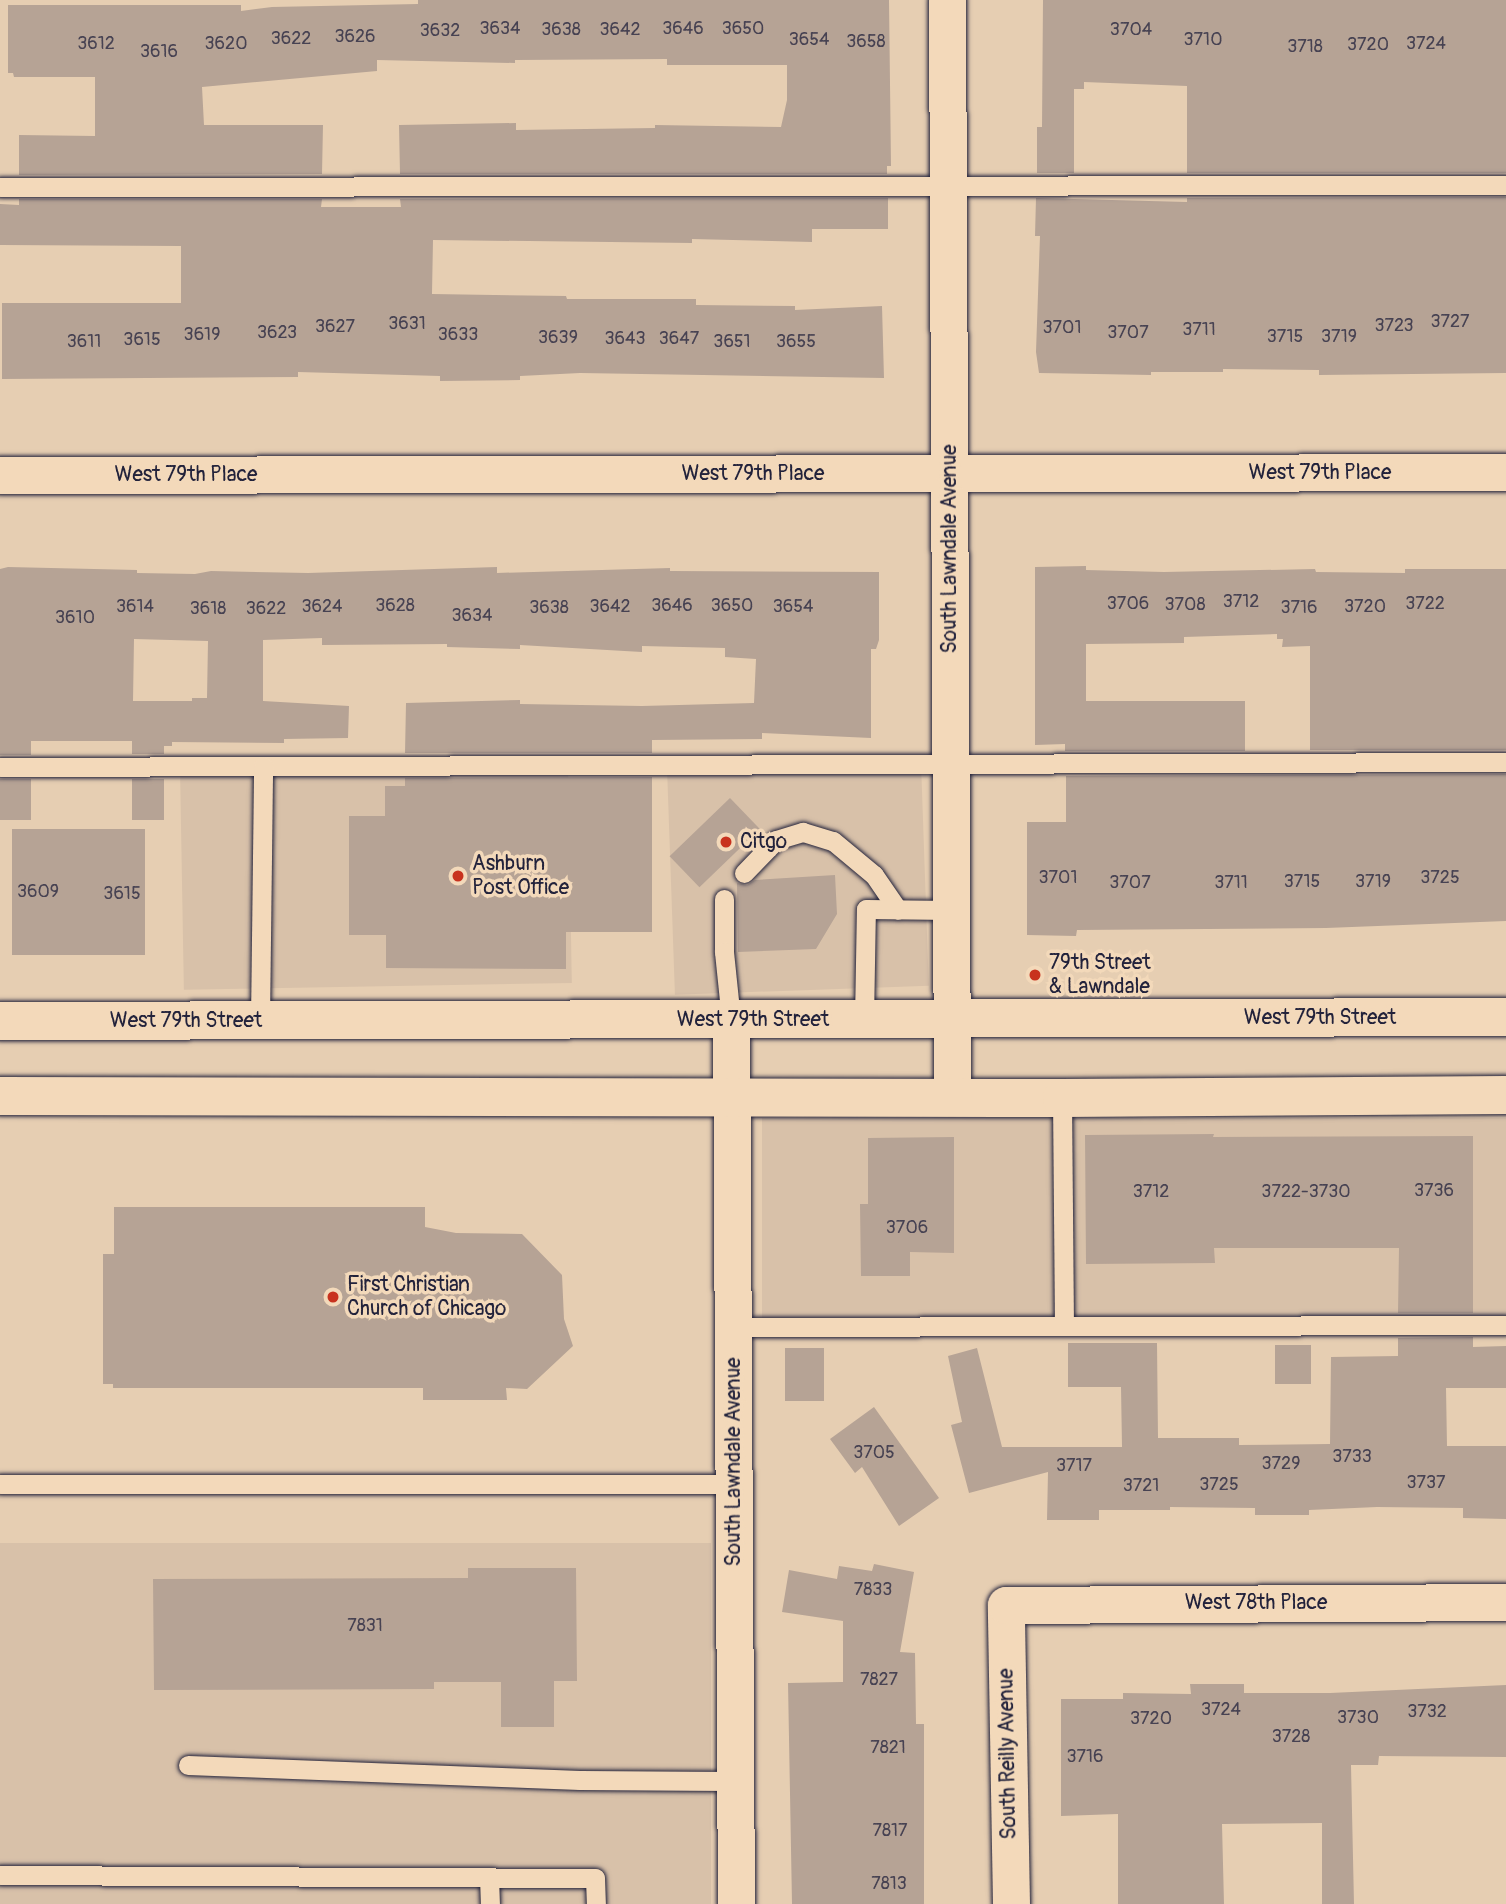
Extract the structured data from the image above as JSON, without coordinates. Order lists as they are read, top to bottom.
{
  "streets": {
    "main road": ["West 79th Street"],
    "street": [
      "West 79th Place",
      "South Lawndale Avenue",
      "West 78th Place",
      "South Reilly Avenue"
    ]
  },
  "crossings": [
    ["West 79th Place", "South Lawndale Avenue"],
    ["South Lawndale Avenue", "West 79th Street"],
    ["West 78th Place", "South Reilly Avenue"]
  ],
  "places": [
    "Citgo",
    "Ashburn Post Office",
    "79th Street & Lawndale",
    "First Christian Church of Chicago"
  ],
  "house_numbers": [
    "3634",
    "3646",
    "3650",
    "3638",
    "3642",
    "3704",
    "3632",
    "3626",
    "3622",
    "3654",
    "3710",
    "3658",
    "3612",
    "3620",
    "3724",
    "3720",
    "3718",
    "3616",
    "3727",
    "3631",
    "3723",
    "3627",
    "3701",
    "3711",
    "3623",
    "3707",
    "3619",
    "3633",
    "3715",
    "3719",
    "3639",
    "3643",
    "3647",
    "3615",
    "3611",
    "3651",
    "3655",
    "3712",
    "3706",
    "3722",
    "3708",
    "3628",
    "3646",
    "3650",
    "3614",
    "3624",
    "3642",
    "3654",
    "3720",
    "3638",
    "3716",
    "3618",
    "3622",
    "3634",
    "3610",
    "3701",
    "3725",
    "3715",
    "3719",
    "3707",
    "3711",
    "3609",
    "3615",
    "3736",
    "3712",
    "3722-3730",
    "3706",
    "3705",
    "3733",
    "3729",
    "3717",
    "3737",
    "3725",
    "3721",
    "7833",
    "7831",
    "7827",
    "3724",
    "3732",
    "3730",
    "3720",
    "3728",
    "7821",
    "3716",
    "7817",
    "7813"
  ]
}
